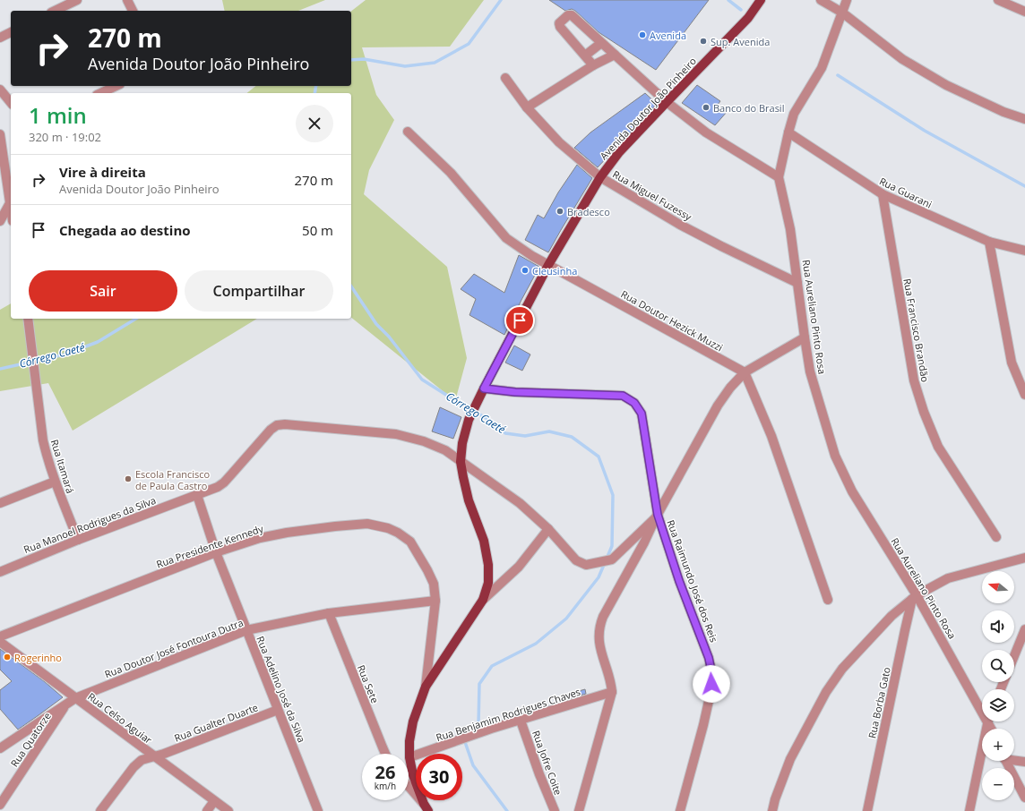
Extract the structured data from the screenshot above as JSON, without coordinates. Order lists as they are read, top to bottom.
{
  "streets": {
    "main road": ["Avenida Doutor João Pinheiro"],
    "street": [
      "Rua Guarani",
      "Rua Miguel Fuzessy",
      "Rua Aureliano Pinto Rosa",
      "Rua Doutor Hezick Muzzi",
      "Rua Francisco Brandão",
      "Rua Itamará",
      "Rua Manoel Rodrigues da Silva",
      "Rua Presidente Kennedy",
      "Rua Raimundo José dos Reis",
      "Rua Doutor José Fontoura Dutra",
      "Rua Sete",
      "Rua Adelino José da Silva",
      "Rua Borba Gato",
      "Rua Benjamim Rodrigues Chaves",
      "Rua Celso Aguiar",
      "Rua Gualter Duarte",
      "Rua Quatorze",
      "Rua Jofre Coite"
    ]
  },
  "crossings": [
    ["Avenida Doutor João Pinheiro", "Rua Miguel Fuzessy"],
    ["Avenida Doutor João Pinheiro", "Rua Doutor Hezick Muzzi"],
    ["Avenida Doutor João Pinheiro", "Rua Manoel Rodrigues da Silva"],
    ["Avenida Doutor João Pinheiro", "Rua Presidente Kennedy"],
    ["Avenida Doutor João Pinheiro", "Rua Raimundo José dos Reis"],
    ["Avenida Doutor João Pinheiro", "Rua Benjamim Rodrigues Chaves"],
    ["Rua Guarani", "Rua Aureliano Pinto Rosa"],
    ["Rua Guarani", "Rua Francisco Brandão"],
    ["Rua Miguel Fuzessy", "Rua Aureliano Pinto Rosa"],
    ["Rua Aureliano Pinto Rosa", "Rua Borba Gato"],
    ["Rua Itamará", "Rua Manoel Rodrigues da Silva"],
    ["Rua Manoel Rodrigues da Silva", "Rua Raimundo José dos Reis"],
    ["Rua Manoel Rodrigues da Silva", "Rua Adelino José da Silva"],
    ["Rua Presidente Kennedy", "Rua Doutor José Fontoura Dutra"],
    ["Rua Presidente Kennedy", "Rua Adelino José da Silva"],
    ["Rua Doutor José Fontoura Dutra", "Rua Sete"],
    ["Rua Doutor José Fontoura Dutra", "Rua Adelino José da Silva"],
    ["Rua Doutor José Fontoura Dutra", "Rua Celso Aguiar"],
    ["Rua Doutor José Fontoura Dutra", "Rua Quatorze"],
    ["Rua Adelino José da Silva", "Rua Gualter Duarte"],
    ["Rua Benjamim Rodrigues Chaves", "Rua Jofre Coite"],
    ["Rua Celso Aguiar", "Rua Gualter Duarte"]
  ],
  "water": ["Córrego Caeté"],
  "places": [
    "Avenida",
    "Sup. Avenida",
    "Banco do Brasil",
    "Bradesco",
    "Cleusinha",
    "Escola Francisco de Paula Castro",
    "Rogerinho"
  ],
  "north": "left",
  "page": {
    "turn": ["270 m", "Avenida Doutor João Pinheiro"],
    "heading": ["1 min", "320 m · 19:02"],
    "list": [
      {
        "name": "Vire à direita",
        "note": "Avenida Doutor João Pinheiro",
        "value": "270 m"
      },
      {
        "name": "Chegada ao destino",
        "value": "50 m"
      }
    ],
    "buttons": ["Sair", "Compartilhar"],
    "map_buttons": ["+", "−"],
    "speed": "26 km/h",
    "limit": "30"
  }
}
